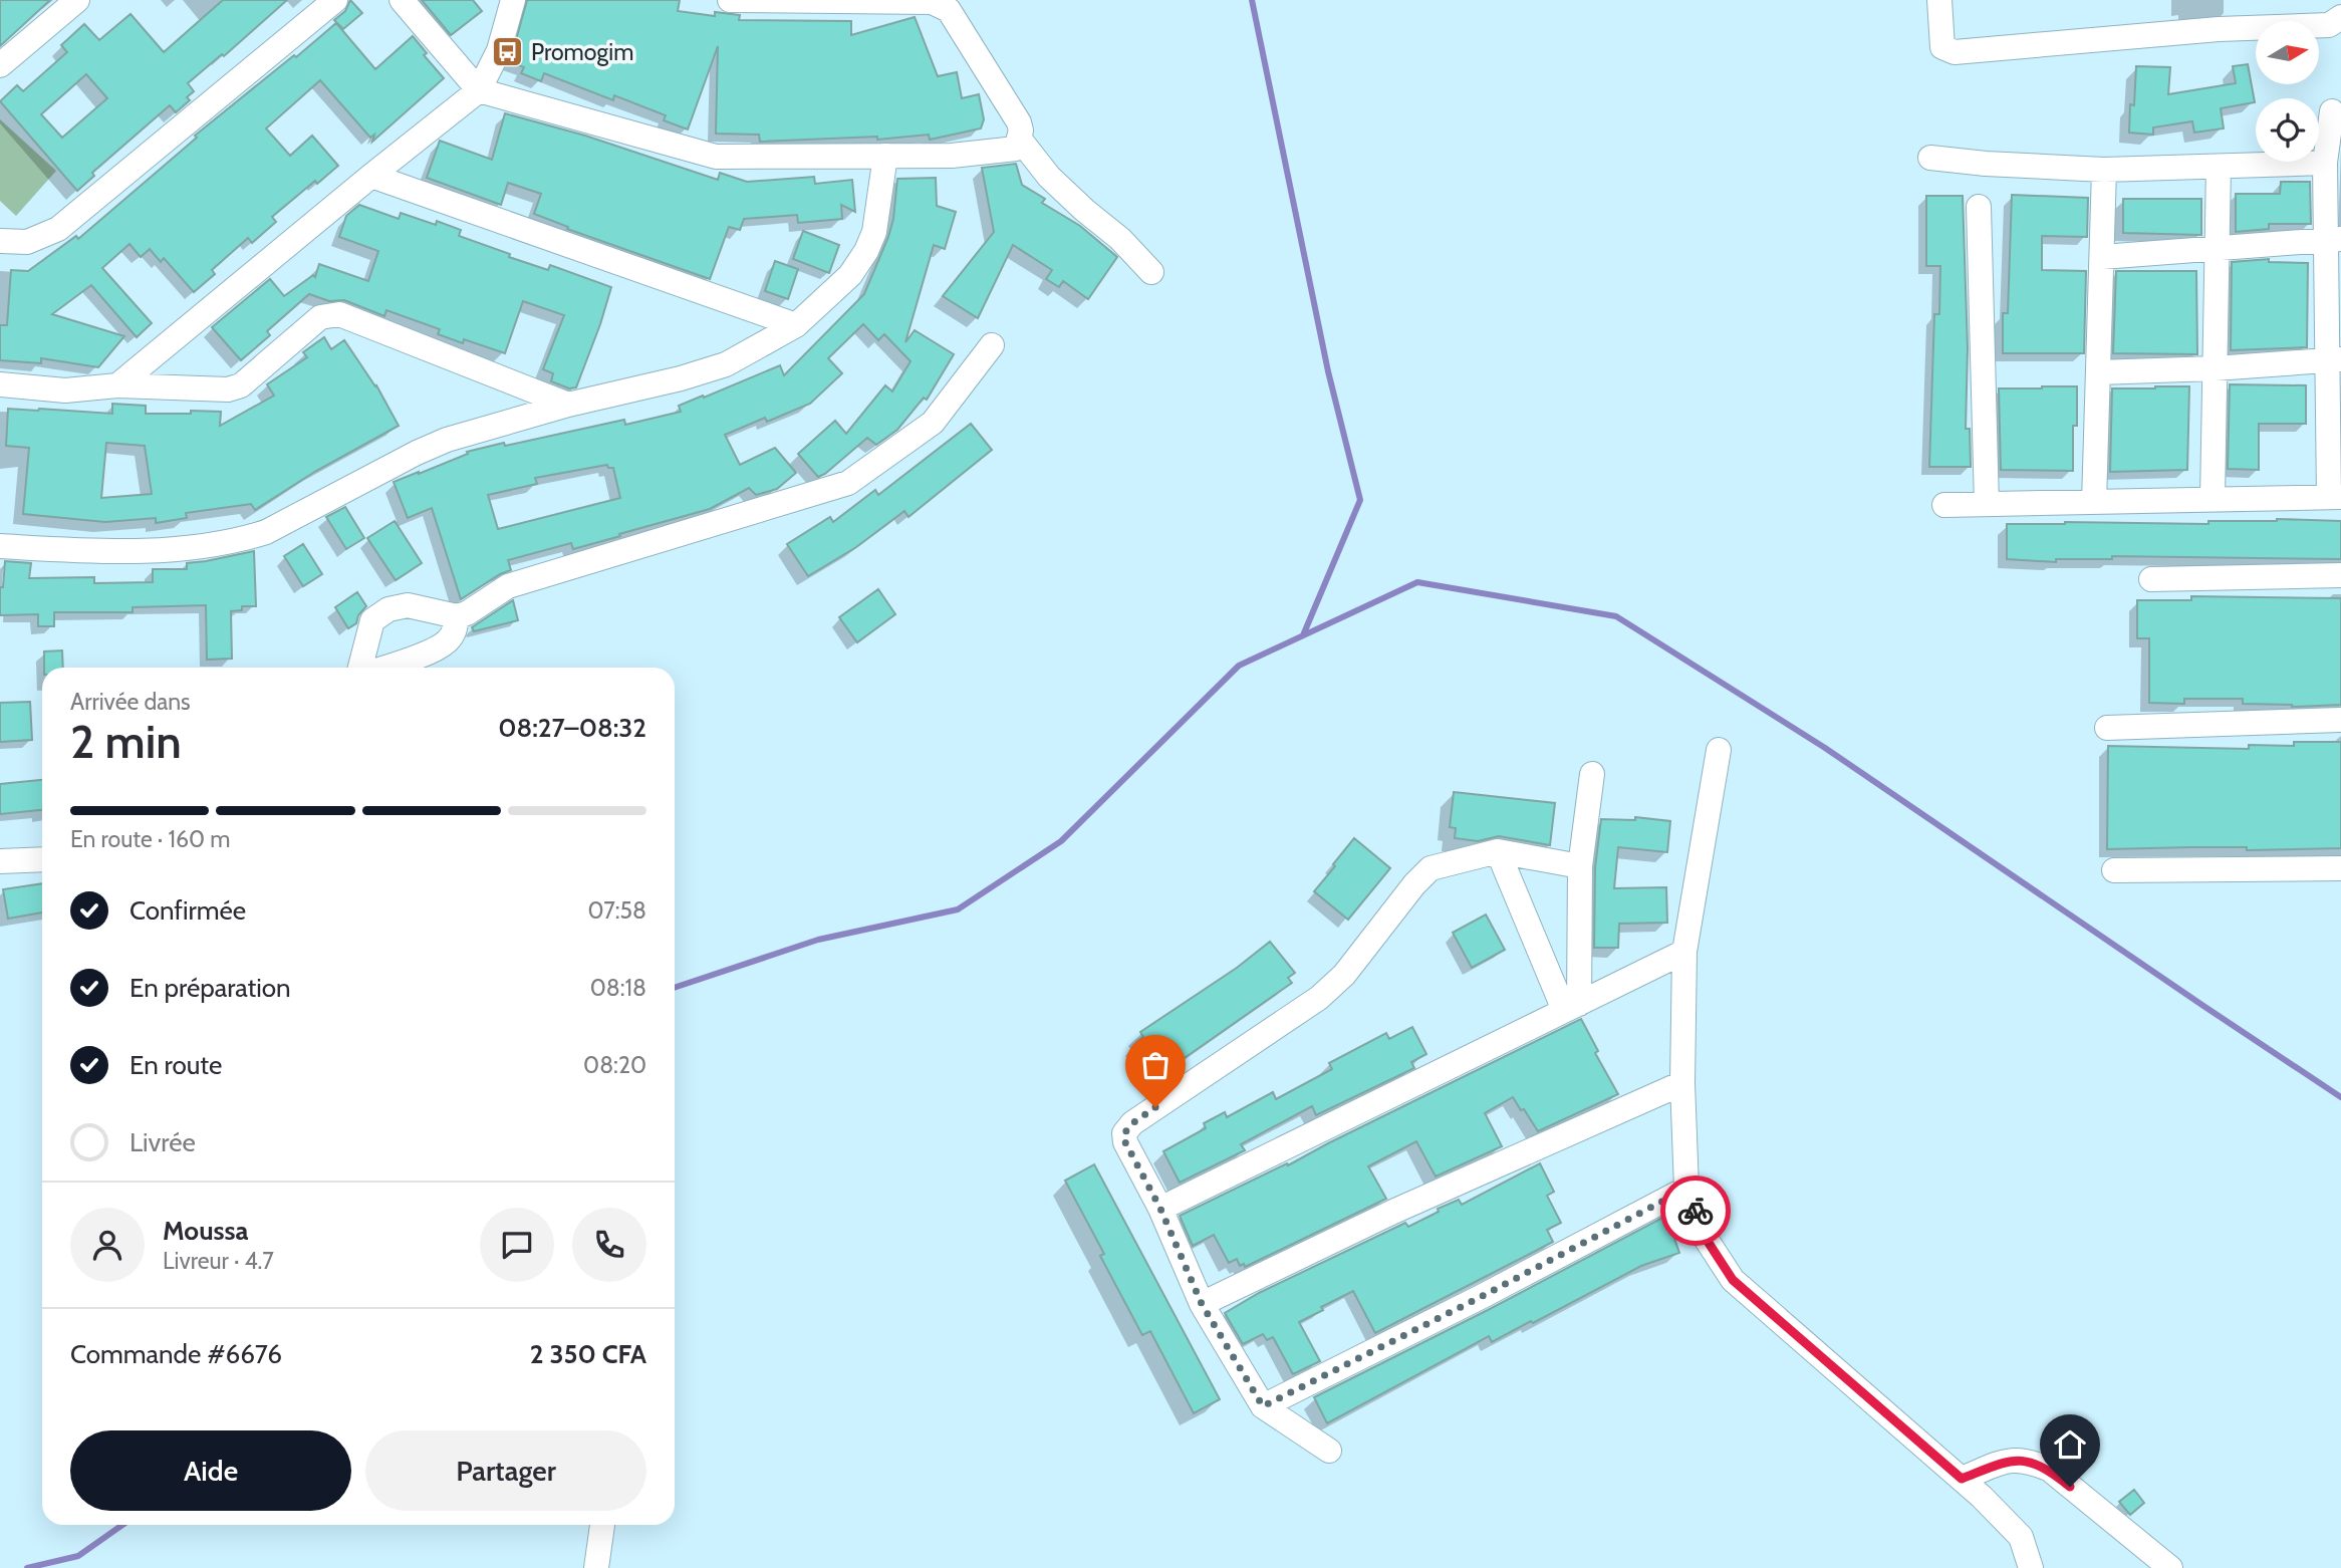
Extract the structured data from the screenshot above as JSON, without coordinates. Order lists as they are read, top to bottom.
{
  "places": {
    "bus stop": ["Promogim"]
  },
  "north": "right",
  "page": {
    "heading": ["2 min", "Arrivée dans", "08:27–08:32"],
    "panel": [
      "Moussa",
      "Livreur · 4.7",
      "Commande #6676",
      "2 350 CFA"
    ],
    "bar": "En route · 160 m",
    "list": [
      ["Confirmée", "07:58"],
      ["En préparation", "08:18"],
      ["En route", "08:20"],
      "Livrée"
    ],
    "buttons": ["Aide", "Partager"]
  }
}
